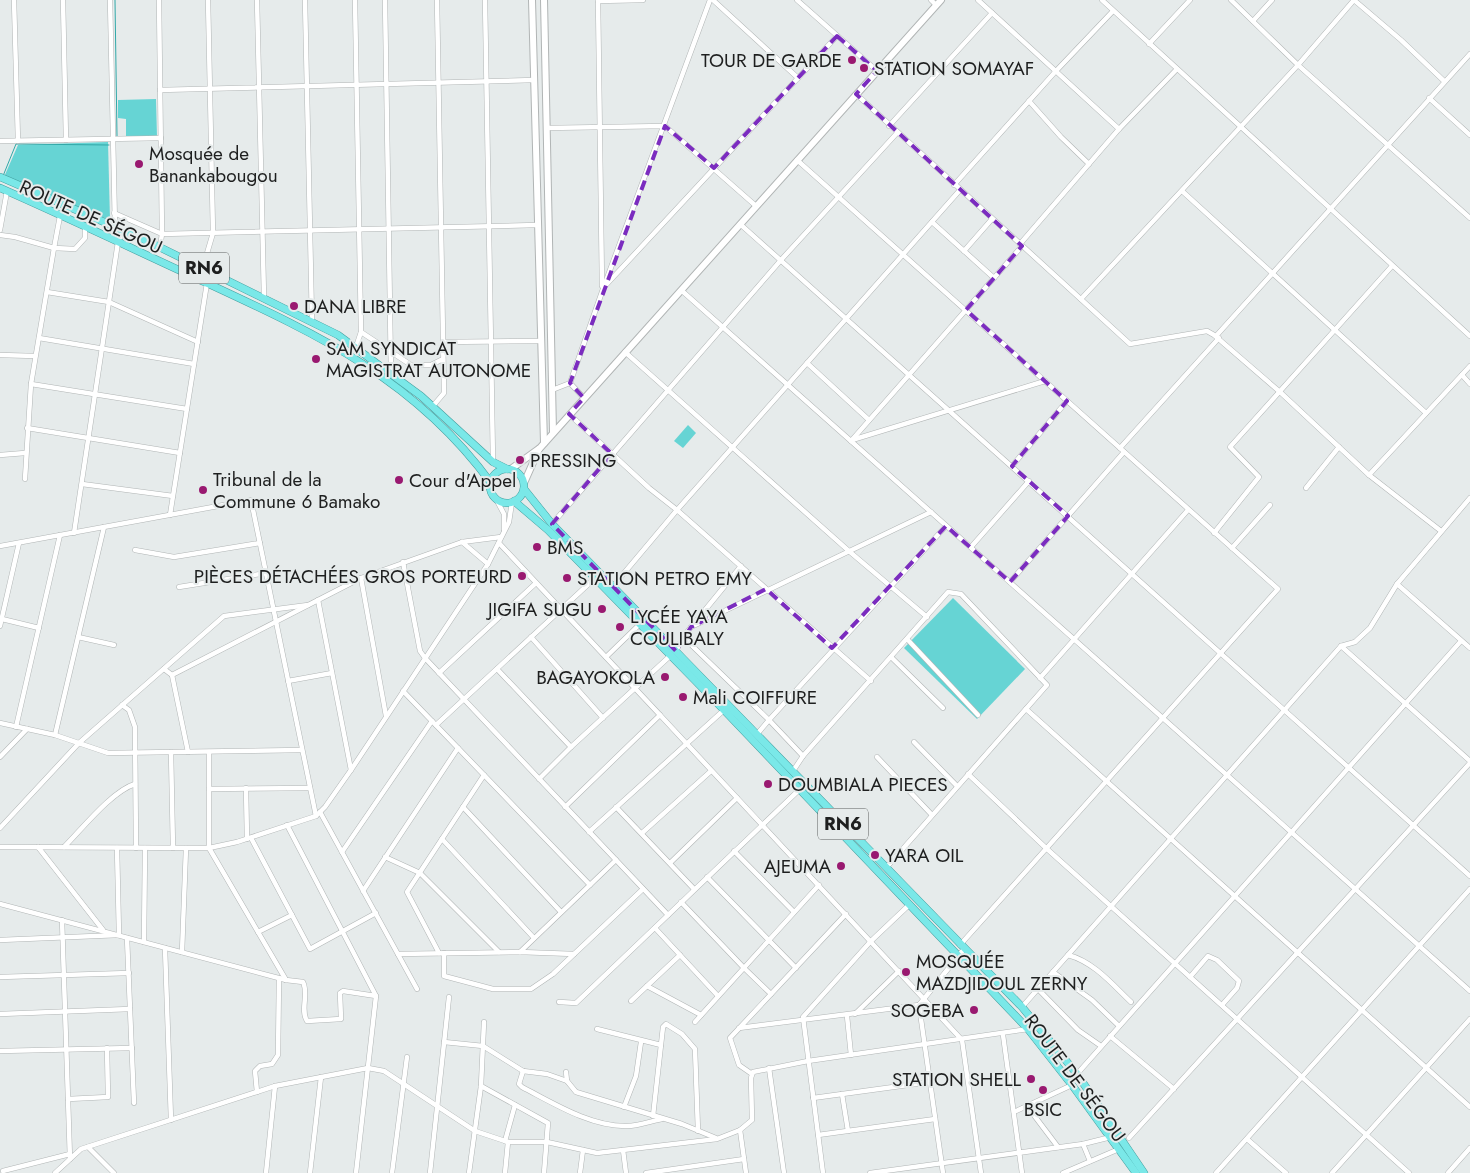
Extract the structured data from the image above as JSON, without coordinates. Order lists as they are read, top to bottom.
{
  "streets": {
    "highway": ["ROUTE DE SÉGOU", "RN6"]
  },
  "places": [
    "TOUR DE GARDE",
    "STATION SOMAYAF",
    "Mosquée de Banankabougou",
    "DANA LIBRE",
    "SAM SYNDICAT MAGISTRAT AUTONOME",
    "PRESSING",
    "Cour d'Appel",
    "Tribunal de la Commune 6 Bamako",
    "BMS",
    "PIÈCES DÉTACHÉES GROS PORTEURD",
    "STATION PETRO EMY",
    "JIGIFA SUGU",
    "LYCÉE YAYA COULIBALY",
    "BAGAYOKOLA",
    "Mali COIFFURE",
    "DOUMBIALA PIECES",
    "YARA OIL",
    "AJEUMA",
    "MOSQUÉE MAZDJIDOUL ZERNY",
    "SOGEBA",
    "STATION SHELL",
    "BSIC"
  ]
}
